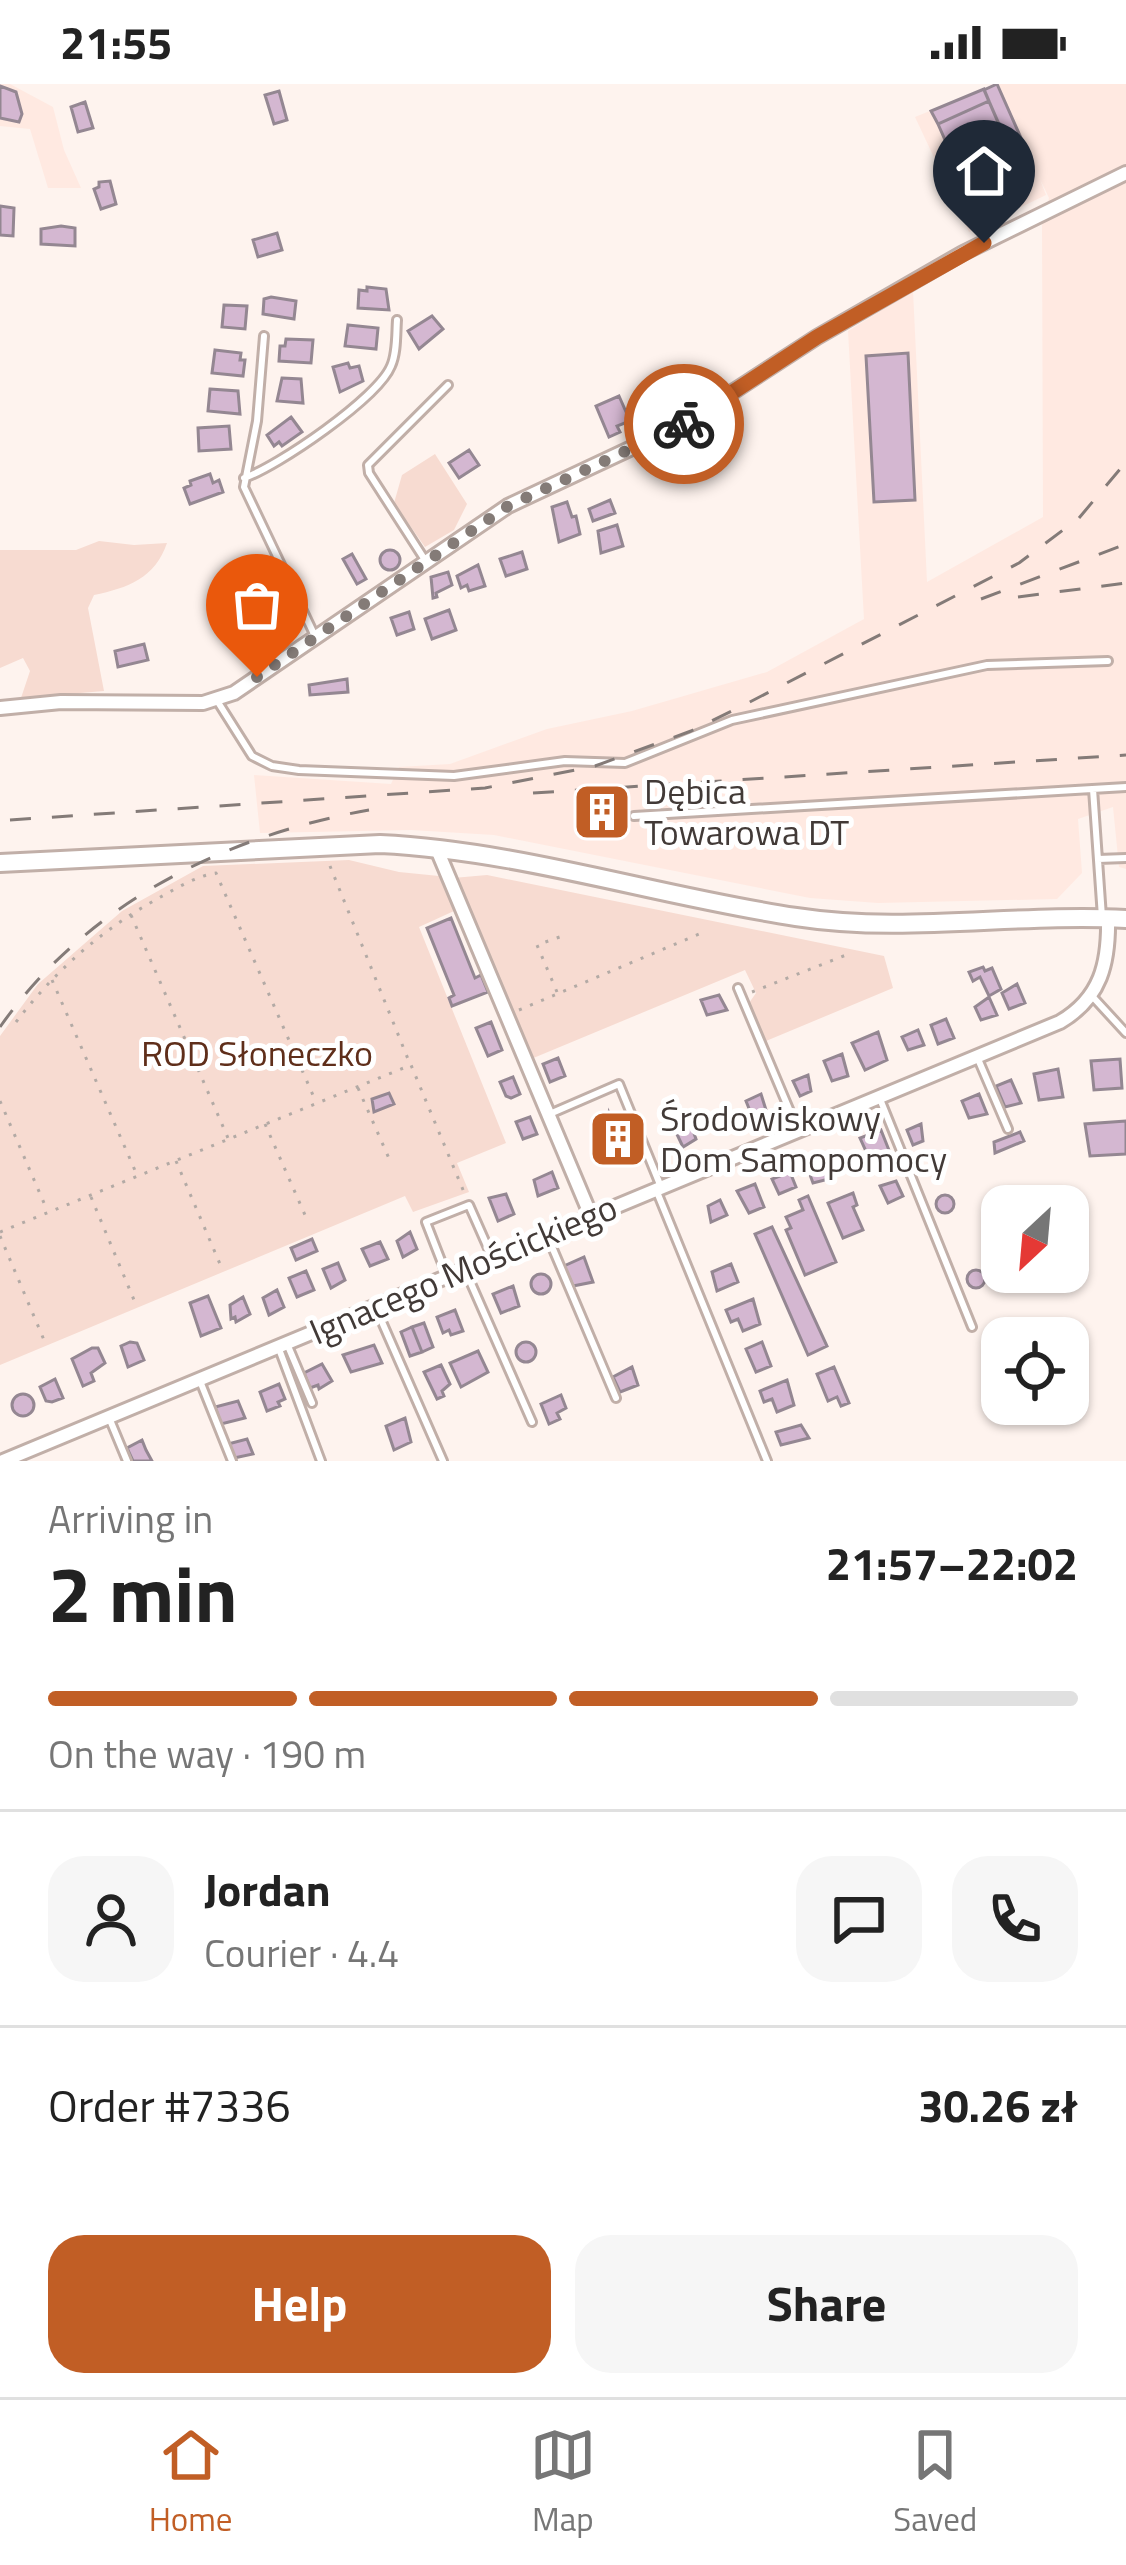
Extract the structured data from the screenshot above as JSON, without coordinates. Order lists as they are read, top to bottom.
{
  "streets": {
    "street": ["Ignacego Mościckiego"]
  },
  "parks": ["ROD Słoneczko"],
  "places": {
    "building": ["Dębica Towarowa DT", "Środowiskowy Dom Samopomocy"]
  },
  "north": "bottom left",
  "page": {
    "status": "21:55",
    "heading": ["2 min", "Arriving in", "21:57–22:02"],
    "panel": [
      "Jordan",
      "Courier · 4.4",
      "Order #7336",
      "30.26 zł"
    ],
    "bar": "On the way · 190 m",
    "buttons": ["Help", "Share"],
    "tabs": ["Home", "Map", "Saved"]
  }
}
